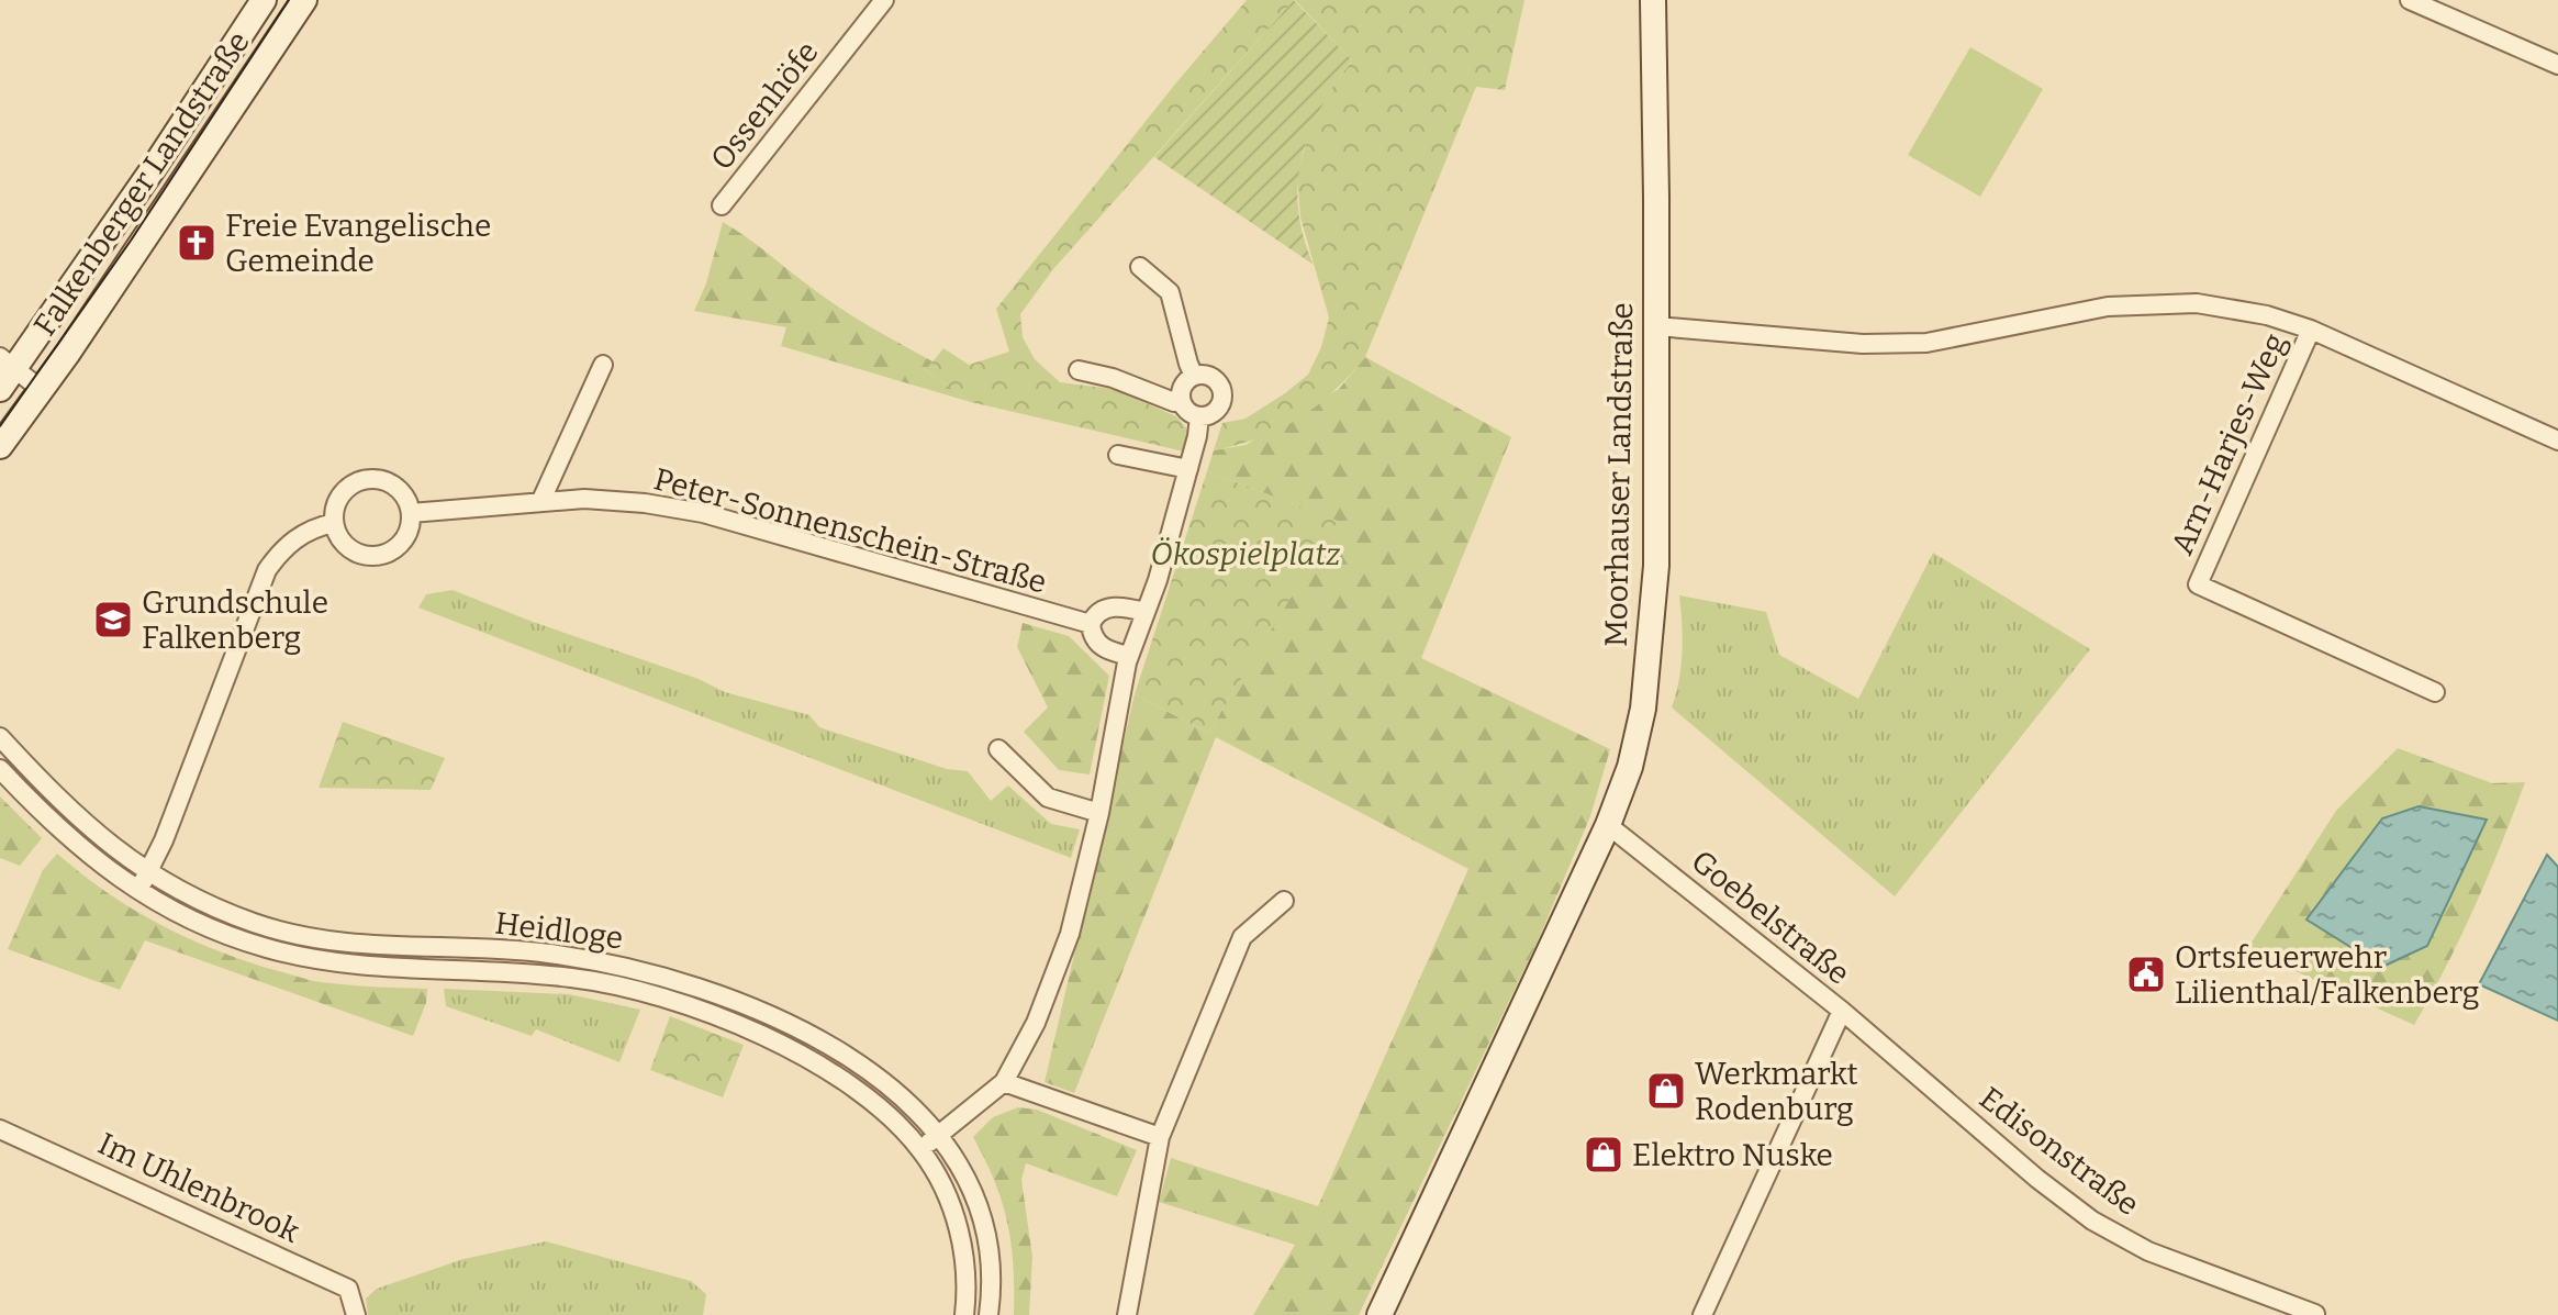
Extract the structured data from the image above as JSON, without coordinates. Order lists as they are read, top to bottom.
{
  "streets": {
    "street": [
      "Ossenhöfe",
      "Falkenberger Landstraße",
      "Arn-Harjes-Weg",
      "Moorhauser Landstraße",
      "Peter-Sonnenschein-Straße",
      "Goebelstraße",
      "Heidloge",
      "Edisonstraße",
      "Im Uhlenbrook"
    ]
  },
  "crossings": [
    ["Moorhauser Landstraße", "Goebelstraße"],
    ["Goebelstraße", "Edisonstraße"]
  ],
  "parks": ["Ökospielplatz"],
  "places": {
    "church": ["Freie Evangelische Gemeinde"],
    "school or university": ["Grundschule Falkenberg"],
    "public building": ["Ortsfeuerwehr Lilienthal/Falkenberg"],
    "shop": ["Werkmarkt Rodenburg", "Elektro Nuske"]
  }
}
